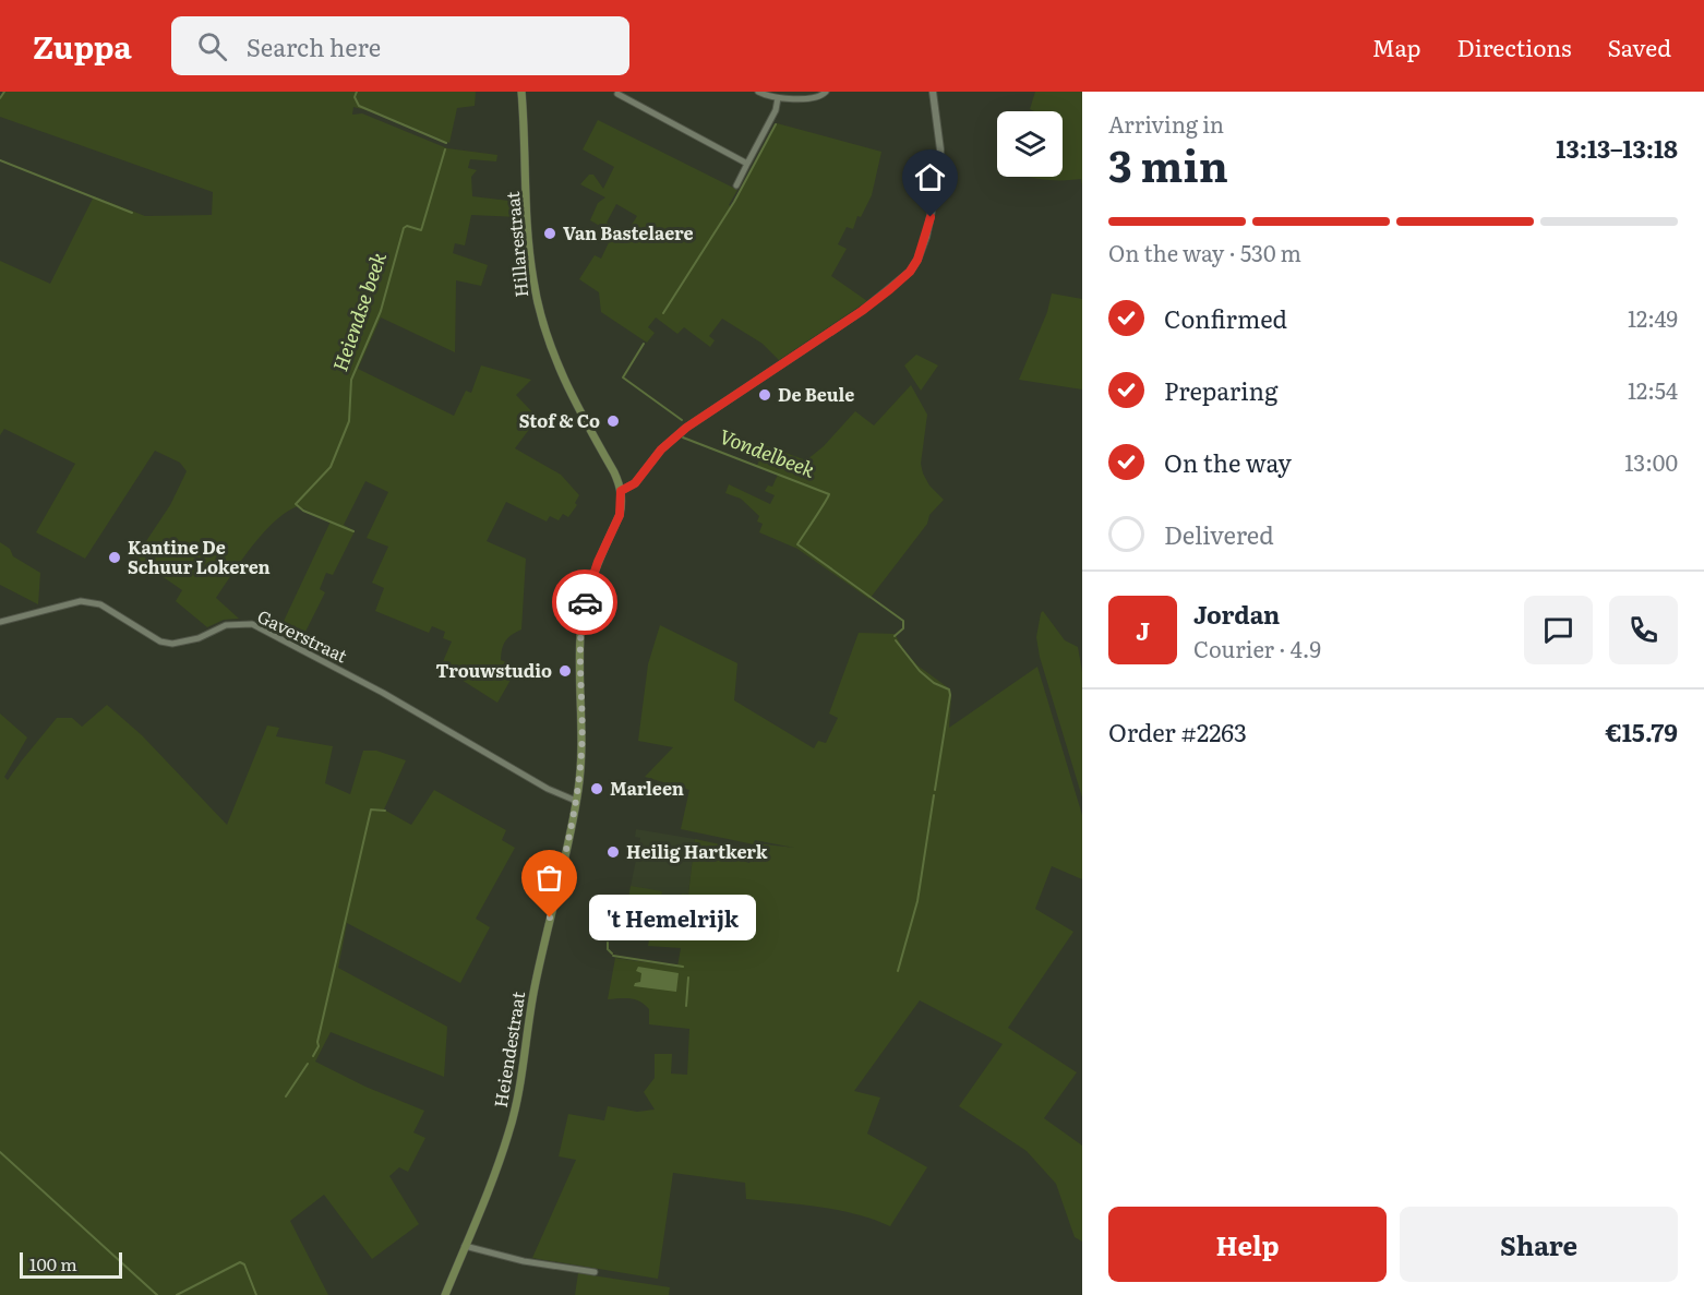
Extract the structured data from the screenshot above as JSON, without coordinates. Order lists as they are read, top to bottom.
{
  "streets": {
    "main road": ["Hillarestraat", "Heiendestraat"],
    "street": ["Gaverstraat"]
  },
  "crossings": [
    ["Gaverstraat", "Heiendestraat"]
  ],
  "water": ["Heiendse beek", "Vondelbeek"],
  "places": [
    "Van Bastelaere",
    "De Beule",
    "Stof & Co",
    "Kantine De Schuur Lokeren",
    "Trouwstudio",
    "Marleen",
    "Heilig Hartkerk",
    "'t Hemelrijk"
  ],
  "scale_bar": "100 m",
  "page": {
    "header": "Zuppa",
    "search": "Search here",
    "nav": ["Map", "Directions", "Saved"],
    "heading": ["3 min", "Arriving in", "13:13–13:18"],
    "panel": [
      "Jordan",
      "Courier · 4.9",
      "Order #2263",
      "€15.79"
    ],
    "bar": "On the way · 530 m",
    "list": [
      ["Confirmed", "12:49"],
      ["Preparing", "12:54"],
      ["On the way", "13:00"],
      "Delivered"
    ],
    "round": "J",
    "bubble": "'t Hemelrijk",
    "buttons": ["Help", "Share"],
    "scale": "100 m"
  }
}
